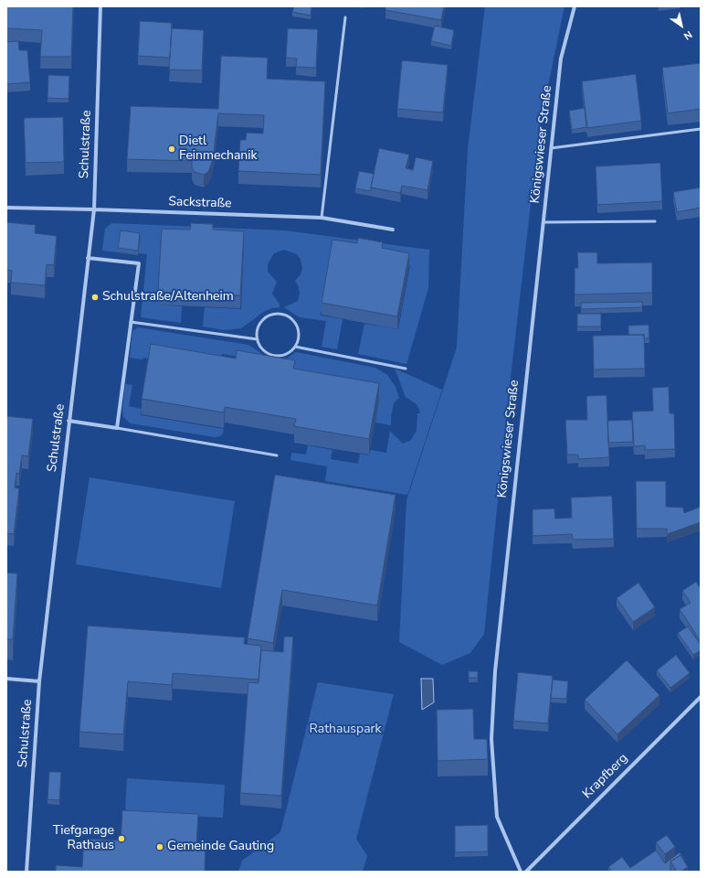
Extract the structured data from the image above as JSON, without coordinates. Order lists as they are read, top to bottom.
{
  "streets": {
    "street": [
      "Schulstraße",
      "Königswieser Straße",
      "Sackstraße",
      "Krapfberg"
    ]
  },
  "crossings": [
    ["Schulstraße", "Sackstraße"]
  ],
  "parks": ["Rathauspark"],
  "places": [
    "Dietl Feinmechanik",
    "Schulstraße/Altenheim",
    "Tiefgarage Rathaus",
    "Gemeinde Gauting"
  ],
  "north": "bottom right"
}
